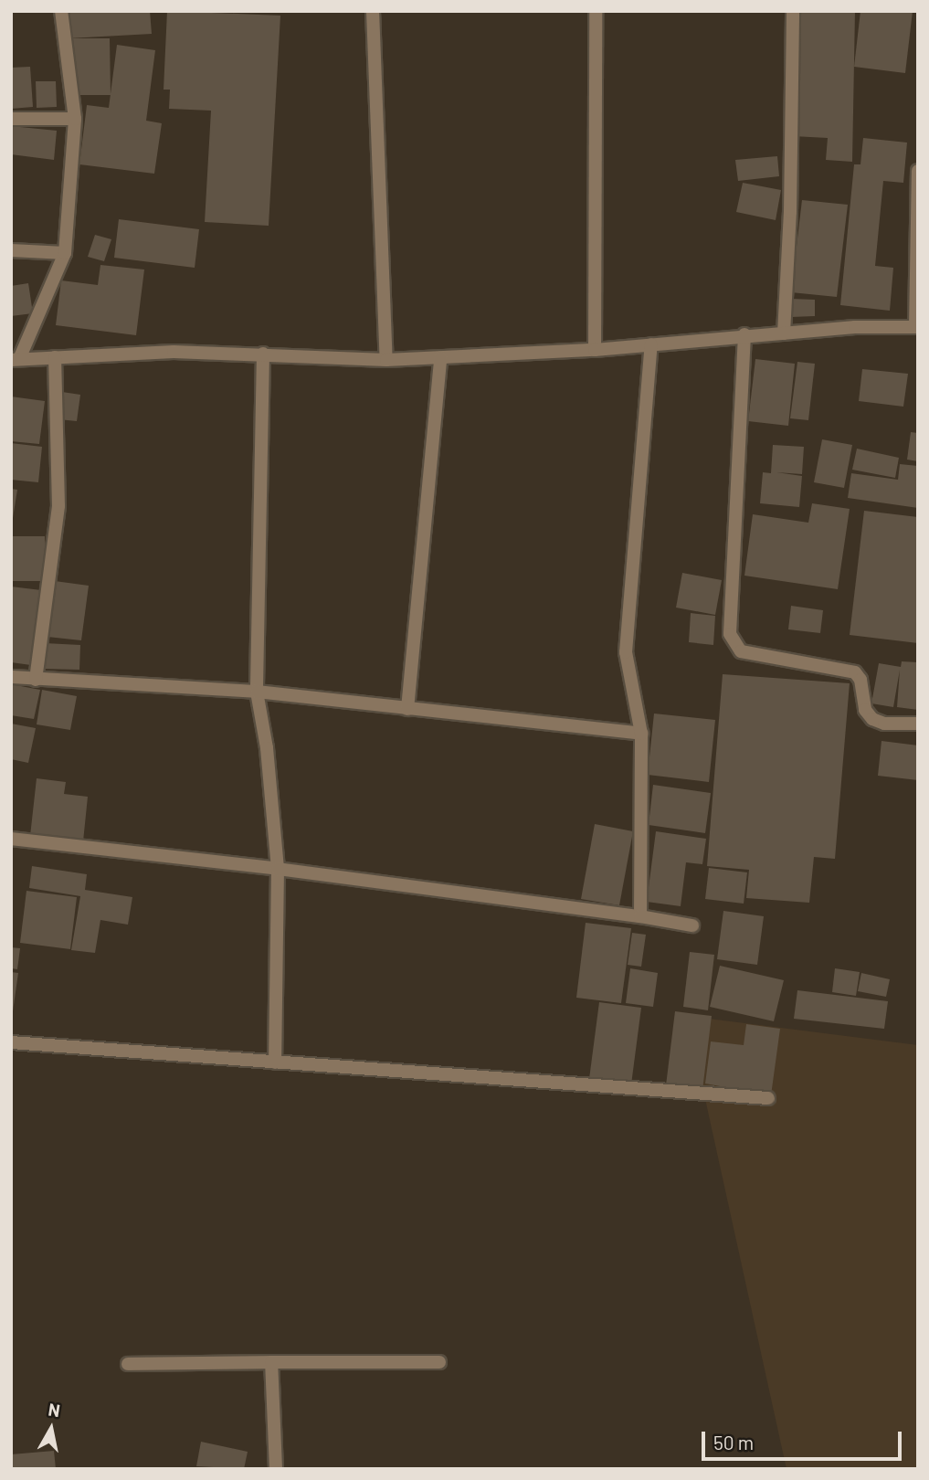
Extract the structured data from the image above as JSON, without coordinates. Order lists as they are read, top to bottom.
{
  "scale_bar": "50 m",
  "north": "top"
}
